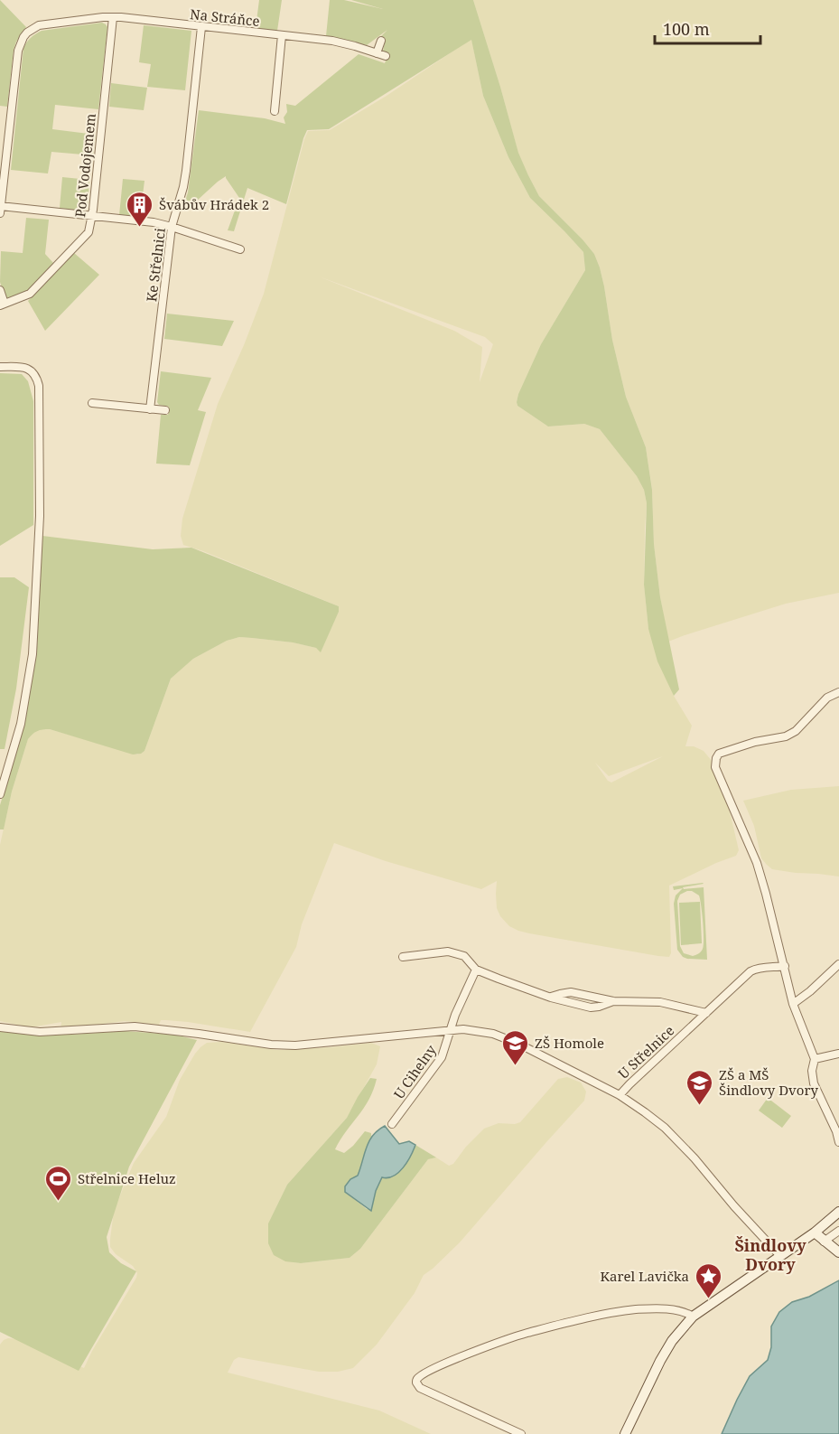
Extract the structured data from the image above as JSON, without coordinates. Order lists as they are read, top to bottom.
{
  "streets": {
    "street": [
      "Na Stráňce",
      "Pod Vodojemem",
      "Ke Střelnici",
      "U Střelnice",
      "U Cihelny"
    ]
  },
  "crossings": [
    ["Na Stráňce", "Pod Vodojemem"],
    ["Na Stráňce", "Ke Střelnici"],
    ["U Střelnice", "U Cihelny"]
  ],
  "districts": ["Šindlovy Dvory"],
  "places": {
    "building": ["Švábův Hrádek 2"],
    "school or university": ["ZŠ Homole", "ZŠ a MŠ Šindlovy Dvory"],
    "sports": ["Střelnice Heluz"],
    "place": ["Karel Lavička"]
  },
  "scale_bar": "100 m"
}
